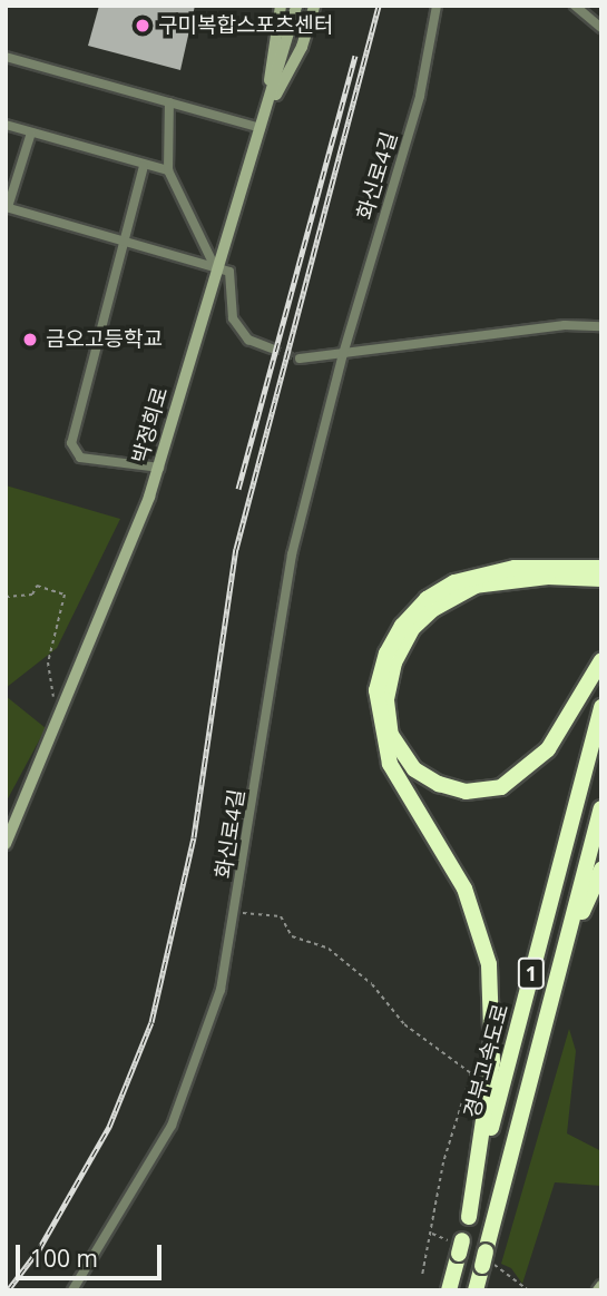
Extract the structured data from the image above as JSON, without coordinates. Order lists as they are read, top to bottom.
{
  "streets": {
    "highway": ["1", "경부고속도로"],
    "street": ["화신로4길", "박정희로"]
  },
  "places": ["구미복합스포츠센터", "금오고등학교"],
  "scale_bar": "100 m"
}
